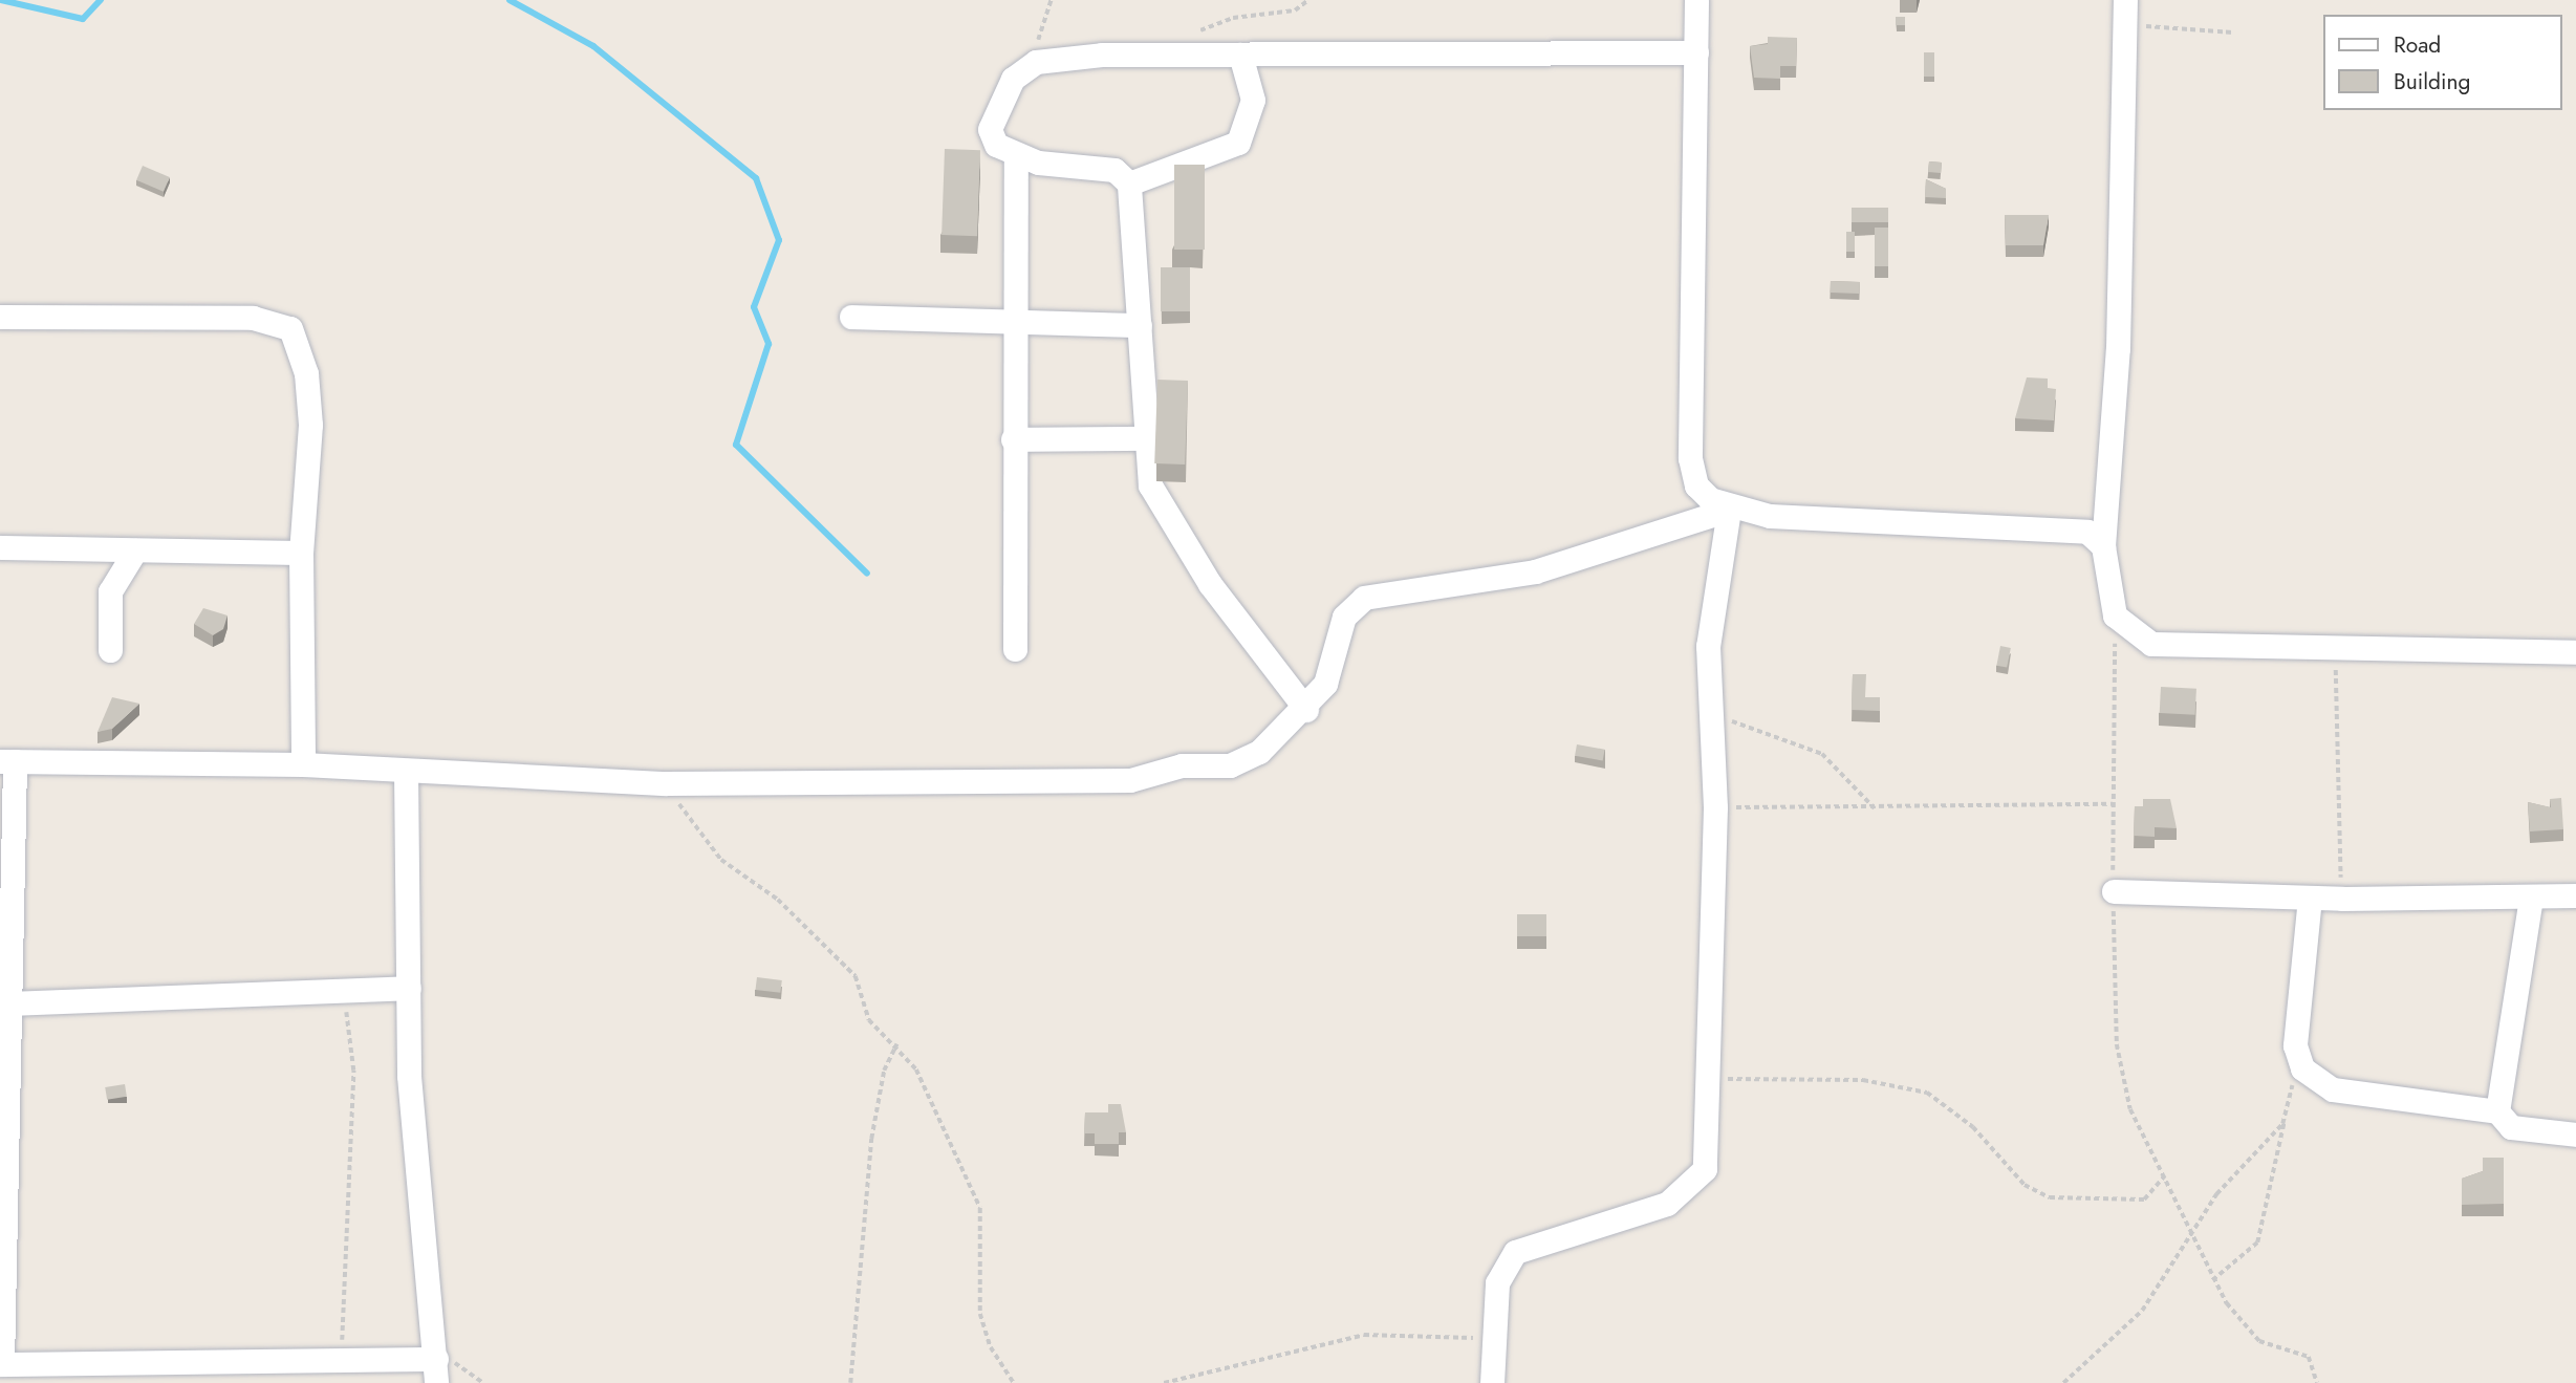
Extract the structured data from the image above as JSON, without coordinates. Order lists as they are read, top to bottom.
{
  "legend": ["Road", "Building"]
}
